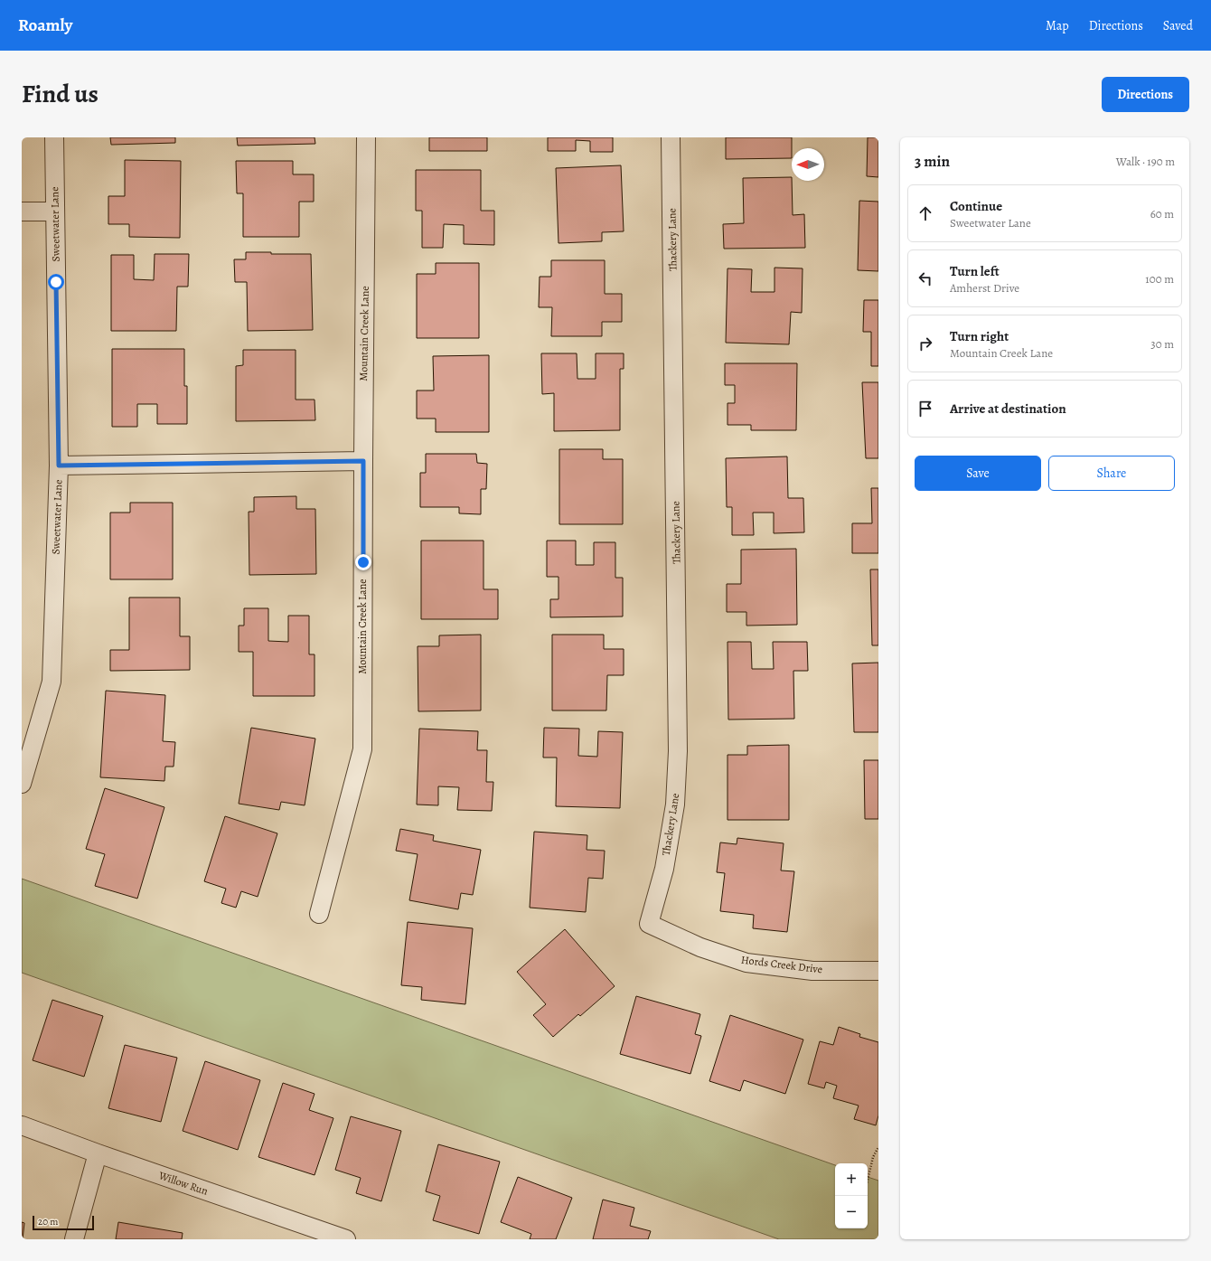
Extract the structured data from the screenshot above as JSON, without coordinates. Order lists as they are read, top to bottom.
{
  "streets": {
    "street": [
      "Sweetwater Lane",
      "Thackery Lane",
      "Mountain Creek Lane",
      "Hords Creek Drive",
      "Willow Run"
    ]
  },
  "crossings": [
    ["Thackery Lane", "Hords Creek Drive"]
  ],
  "scale_bar": "20 m",
  "north": "left",
  "page": {
    "header": "Roamly",
    "nav": ["Map", "Directions", "Saved"],
    "title": "Find us",
    "buttons": [
      "Directions",
      ["Save", "Share"]
    ],
    "heading": ["3 min", "Walk · 190 m"],
    "list": [
      ["Continue", "Sweetwater Lane", "60 m"],
      ["Turn left", "Amherst Drive", "100 m"],
      ["Turn right", "Mountain Creek Lane", "30 m"],
      "Arrive at destination"
    ],
    "map_buttons": ["+", "−"],
    "scale": "20 m"
  }
}
